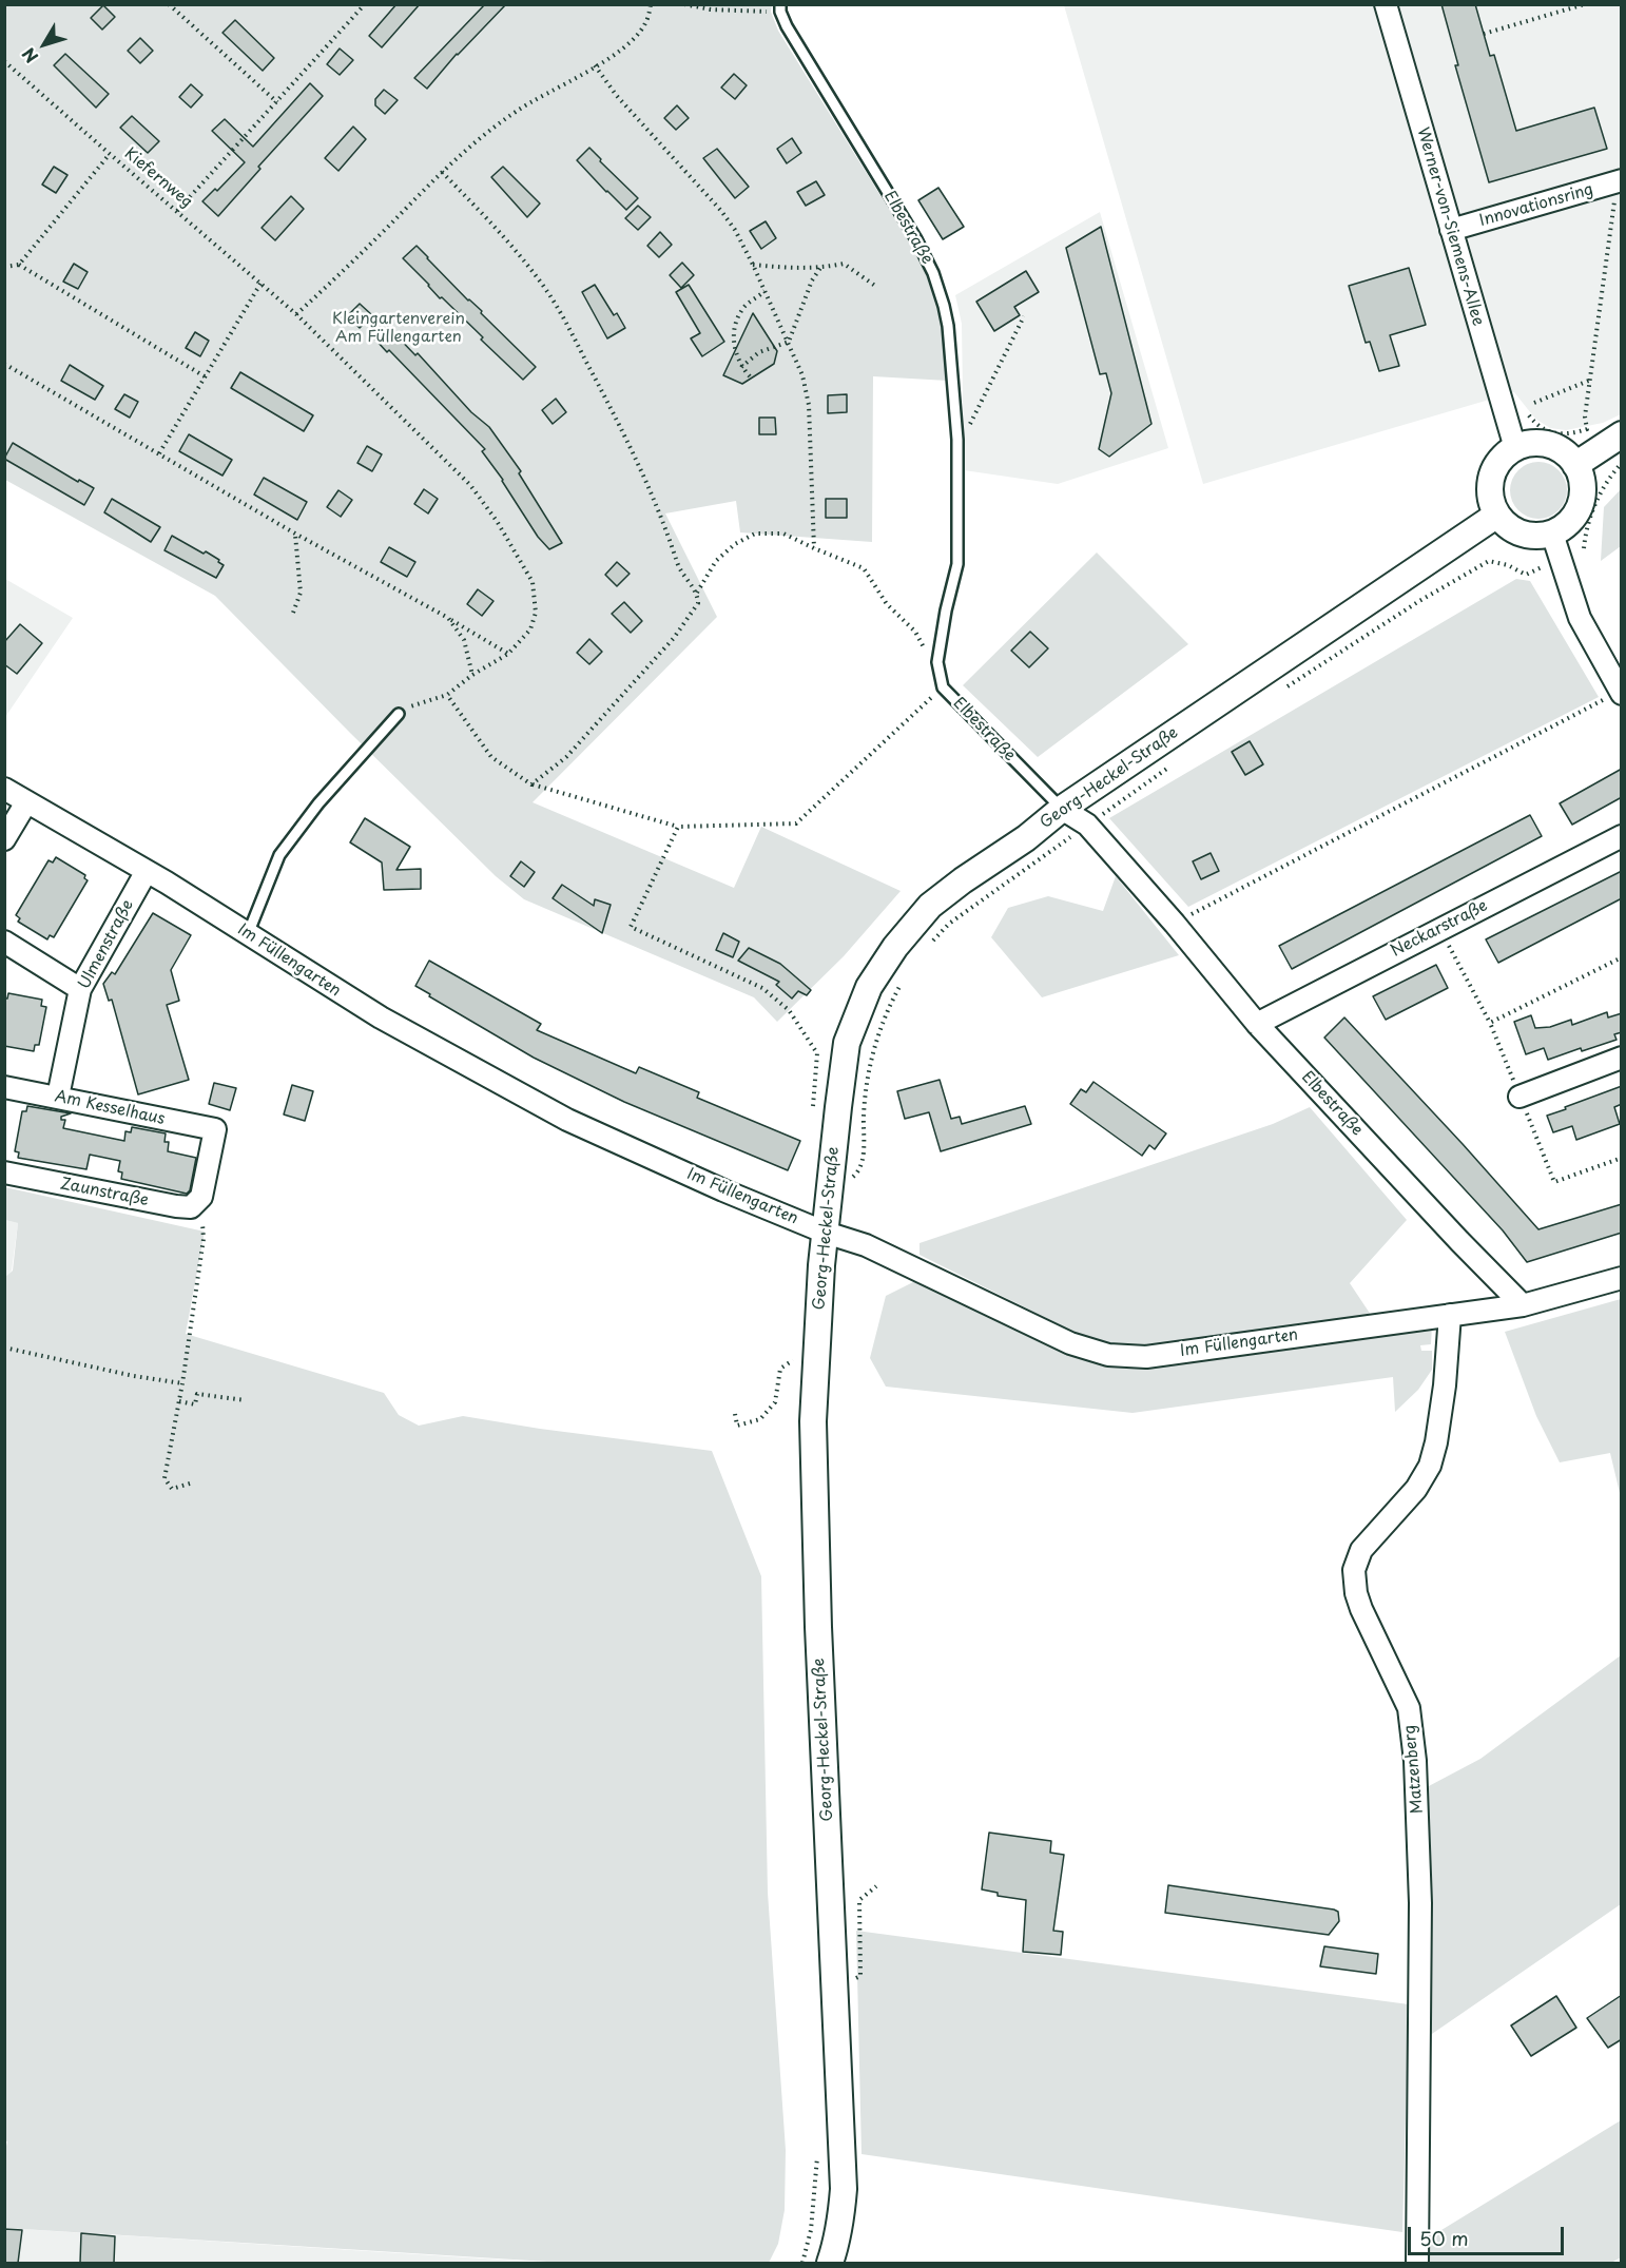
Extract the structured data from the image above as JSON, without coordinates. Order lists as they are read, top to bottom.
{
  "streets": {
    "street": [
      "Innovationsring",
      "Werner-von-Siemens-Allee",
      "Elbestraße",
      "Georg-Heckel-Straße",
      "Neckarstraße",
      "Ulmenstraße",
      "Im Füllengarten",
      "Am Kesselhaus",
      "Zaunstraße",
      "Matzenberg"
    ],
    "path": ["Kiefernweg"]
  },
  "crossings": [
    ["Innovationsring", "Werner-von-Siemens-Allee"],
    ["Werner-von-Siemens-Allee", "Georg-Heckel-Straße"],
    ["Elbestraße", "Georg-Heckel-Straße"],
    ["Elbestraße", "Neckarstraße"],
    ["Elbestraße", "Im Füllengarten"],
    ["Georg-Heckel-Straße", "Im Füllengarten"],
    ["Ulmenstraße", "Im Füllengarten"],
    ["Ulmenstraße", "Am Kesselhaus"],
    ["Im Füllengarten", "Matzenberg"],
    ["Am Kesselhaus", "Zaunstraße"]
  ],
  "parks": ["Kleingartenverein Am Füllengarten"],
  "scale_bar": "50 m",
  "north": "bottom left"
}
